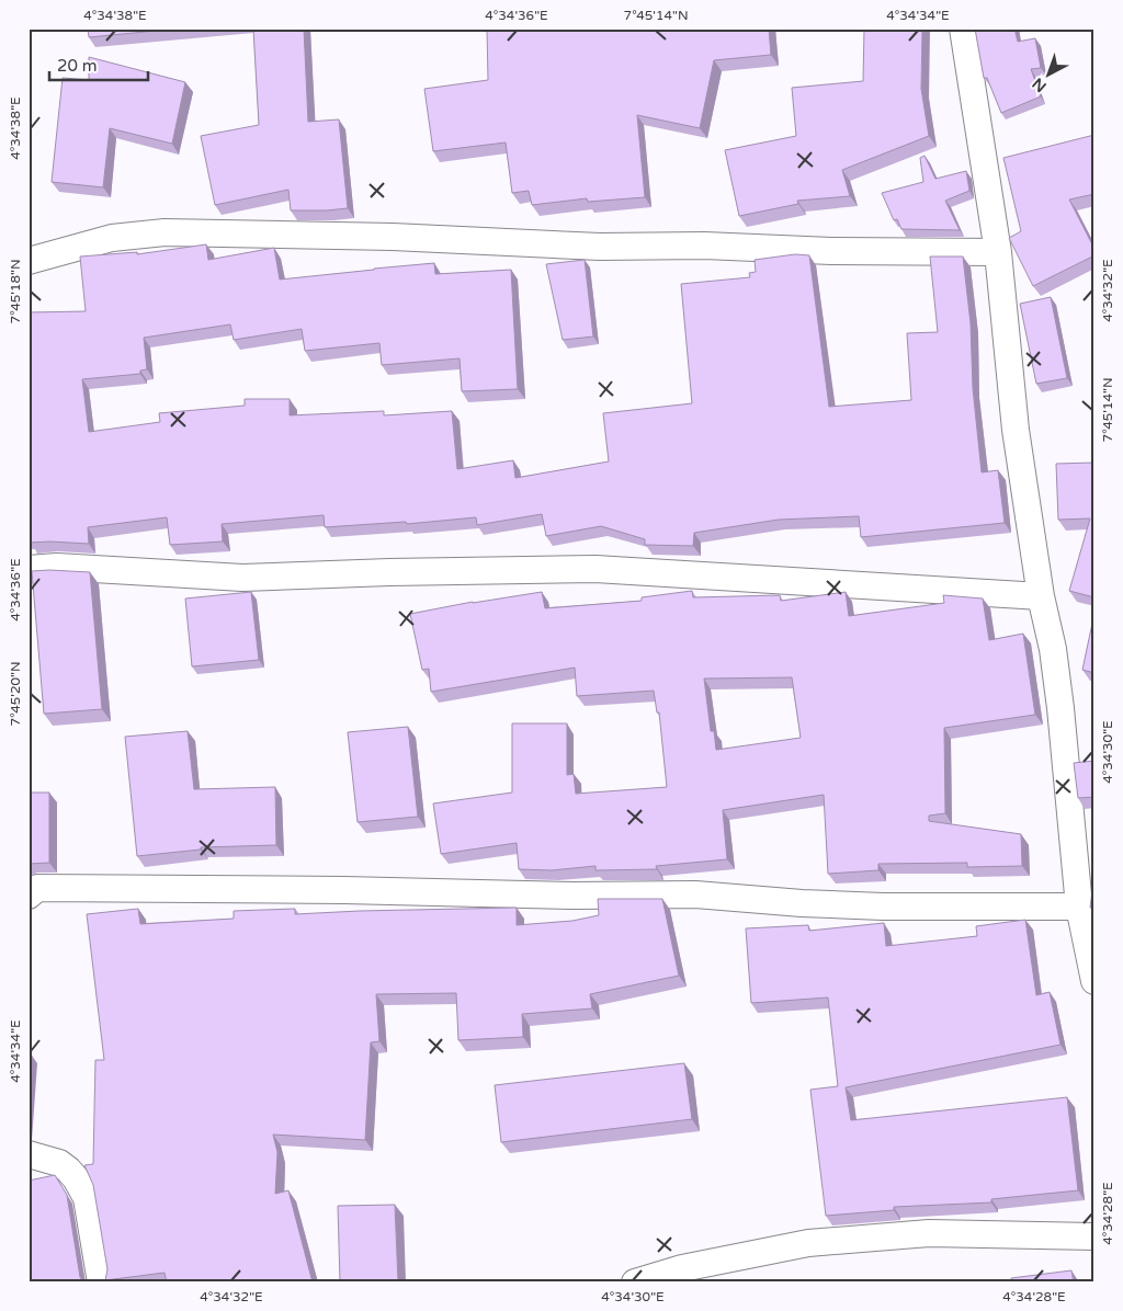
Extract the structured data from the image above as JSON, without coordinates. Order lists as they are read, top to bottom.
{
  "scale_bar": "20 m",
  "north": "bottom left",
  "coordinates": [
    "4°34'38\"E",
    "4°34'36\"E",
    "7°45'14\"N",
    "4°34'34\"E",
    "4°34'32\"E",
    "7°45'18\"N",
    "7°45'20\"N",
    "4°34'30\"E",
    "4°34'28\"E"
  ]
}
